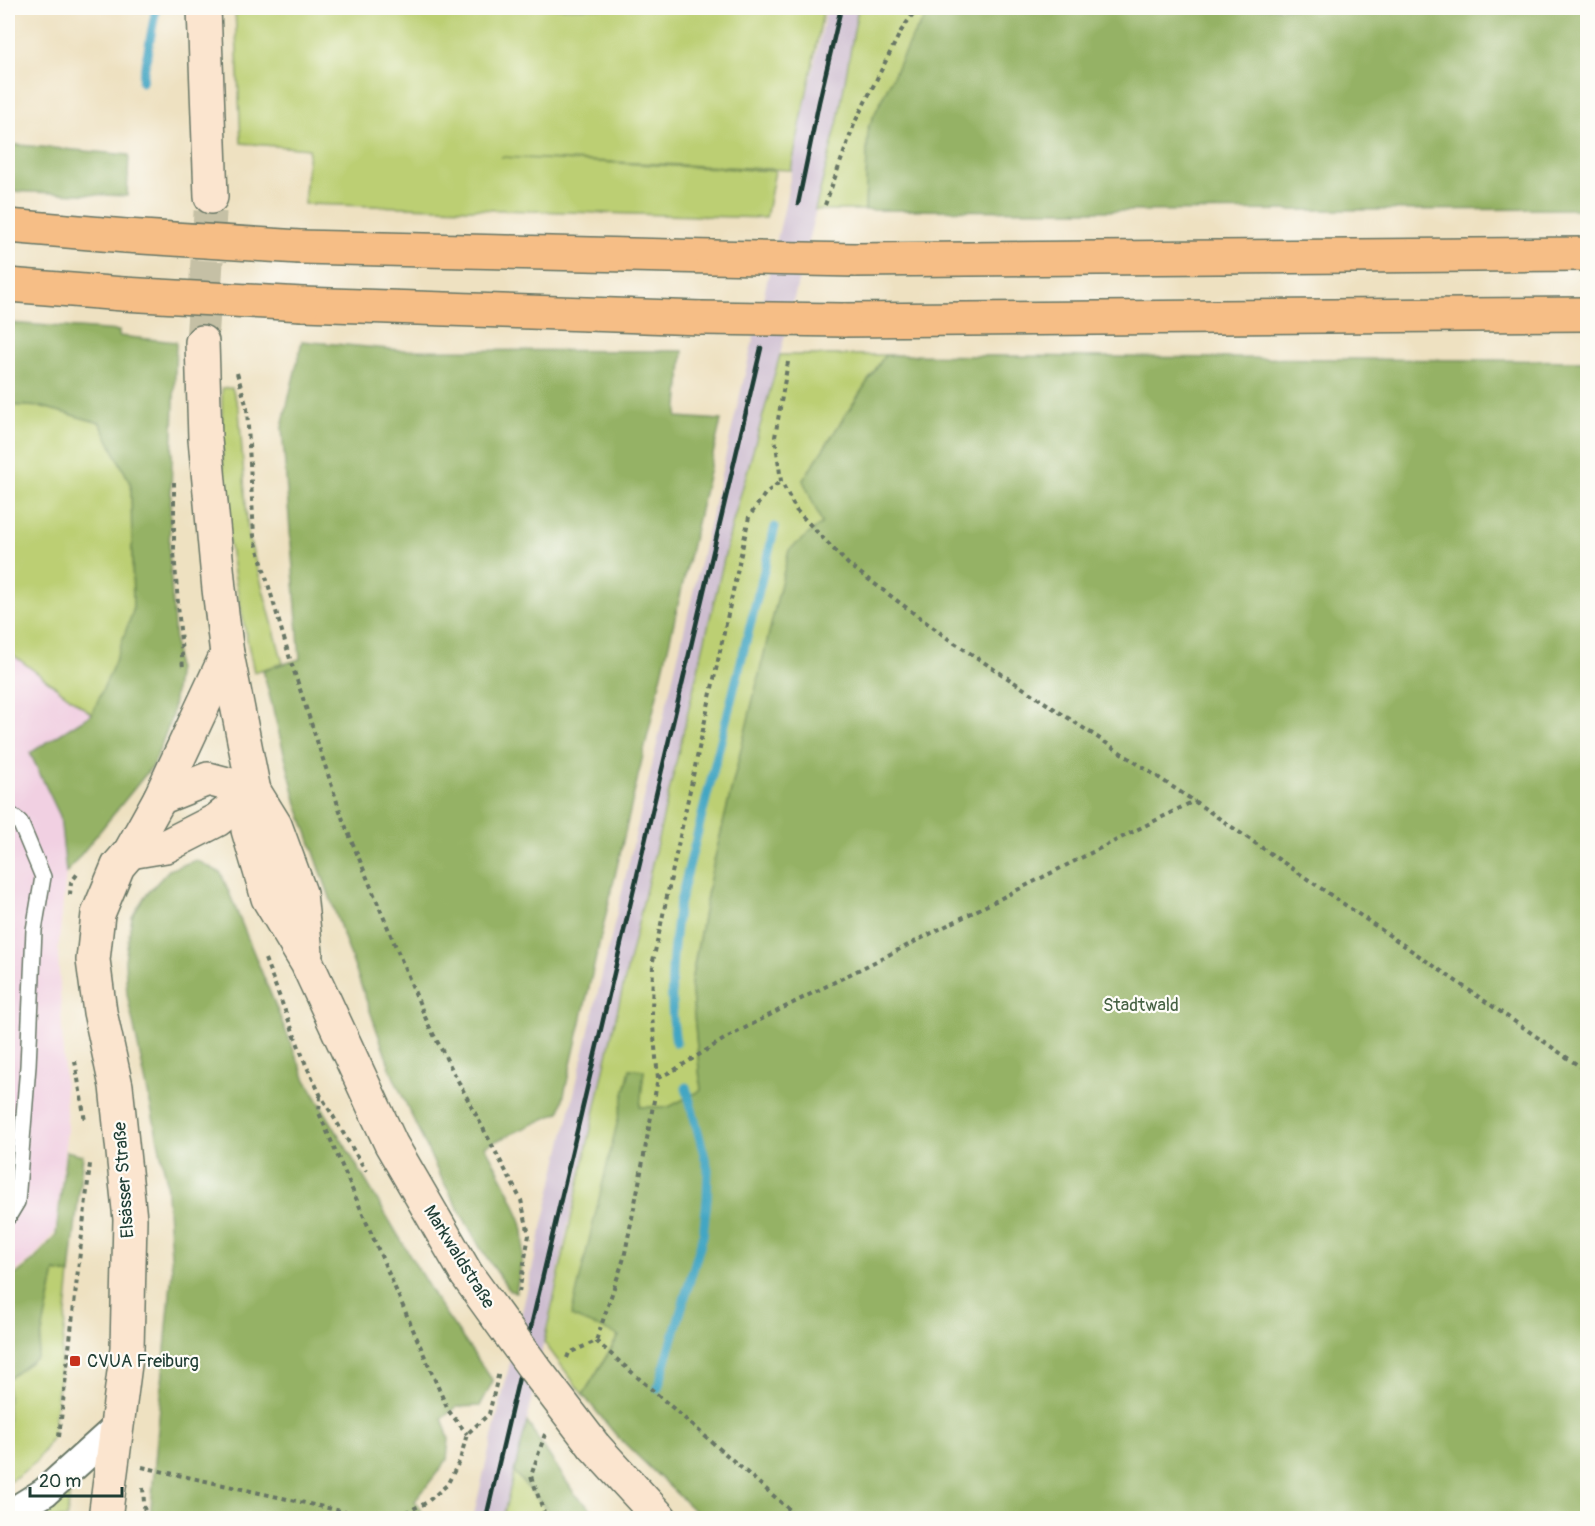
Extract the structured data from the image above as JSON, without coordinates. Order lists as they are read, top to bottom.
{
  "streets": {
    "main road": ["Elsässer Straße", "Markwaldstraße"]
  },
  "crossings": [
    ["Elsässer Straße", "Markwaldstraße"]
  ],
  "parks": ["Stadtwald"],
  "places": {
    "transit": ["CVUA Freiburg"]
  },
  "scale_bar": "20 m"
}
